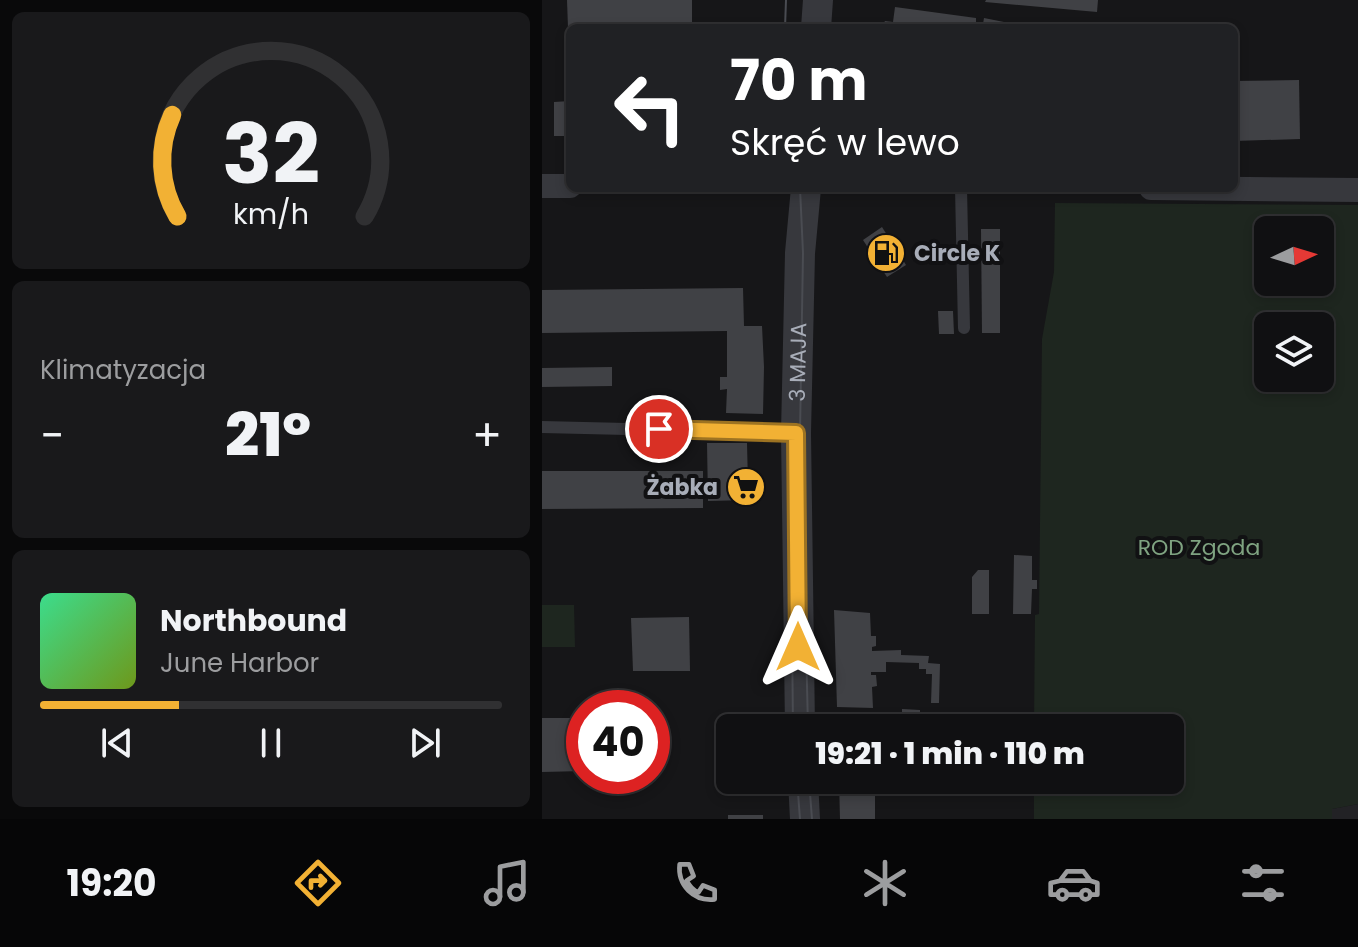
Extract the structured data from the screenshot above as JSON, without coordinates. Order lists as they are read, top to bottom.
{
  "streets": {
    "street": ["3 MAJA"]
  },
  "parks": ["ROD Zgoda"],
  "places": {
    "fuel station": ["Circle K"],
    "supermarket": ["Żabka"]
  },
  "north": "right",
  "page": {
    "turn": ["70 m", "Skręć w lewo"],
    "tile": "Klimatyzacja",
    "heat": ["−", "21°", "+"],
    "song": ["Northbound", "June Harbor"],
    "limit": "40",
    "trip": "19:21 · 1 min · 110 m",
    "tabs": "19:20",
    "gauge": ["32", "km/h"]
  }
}
